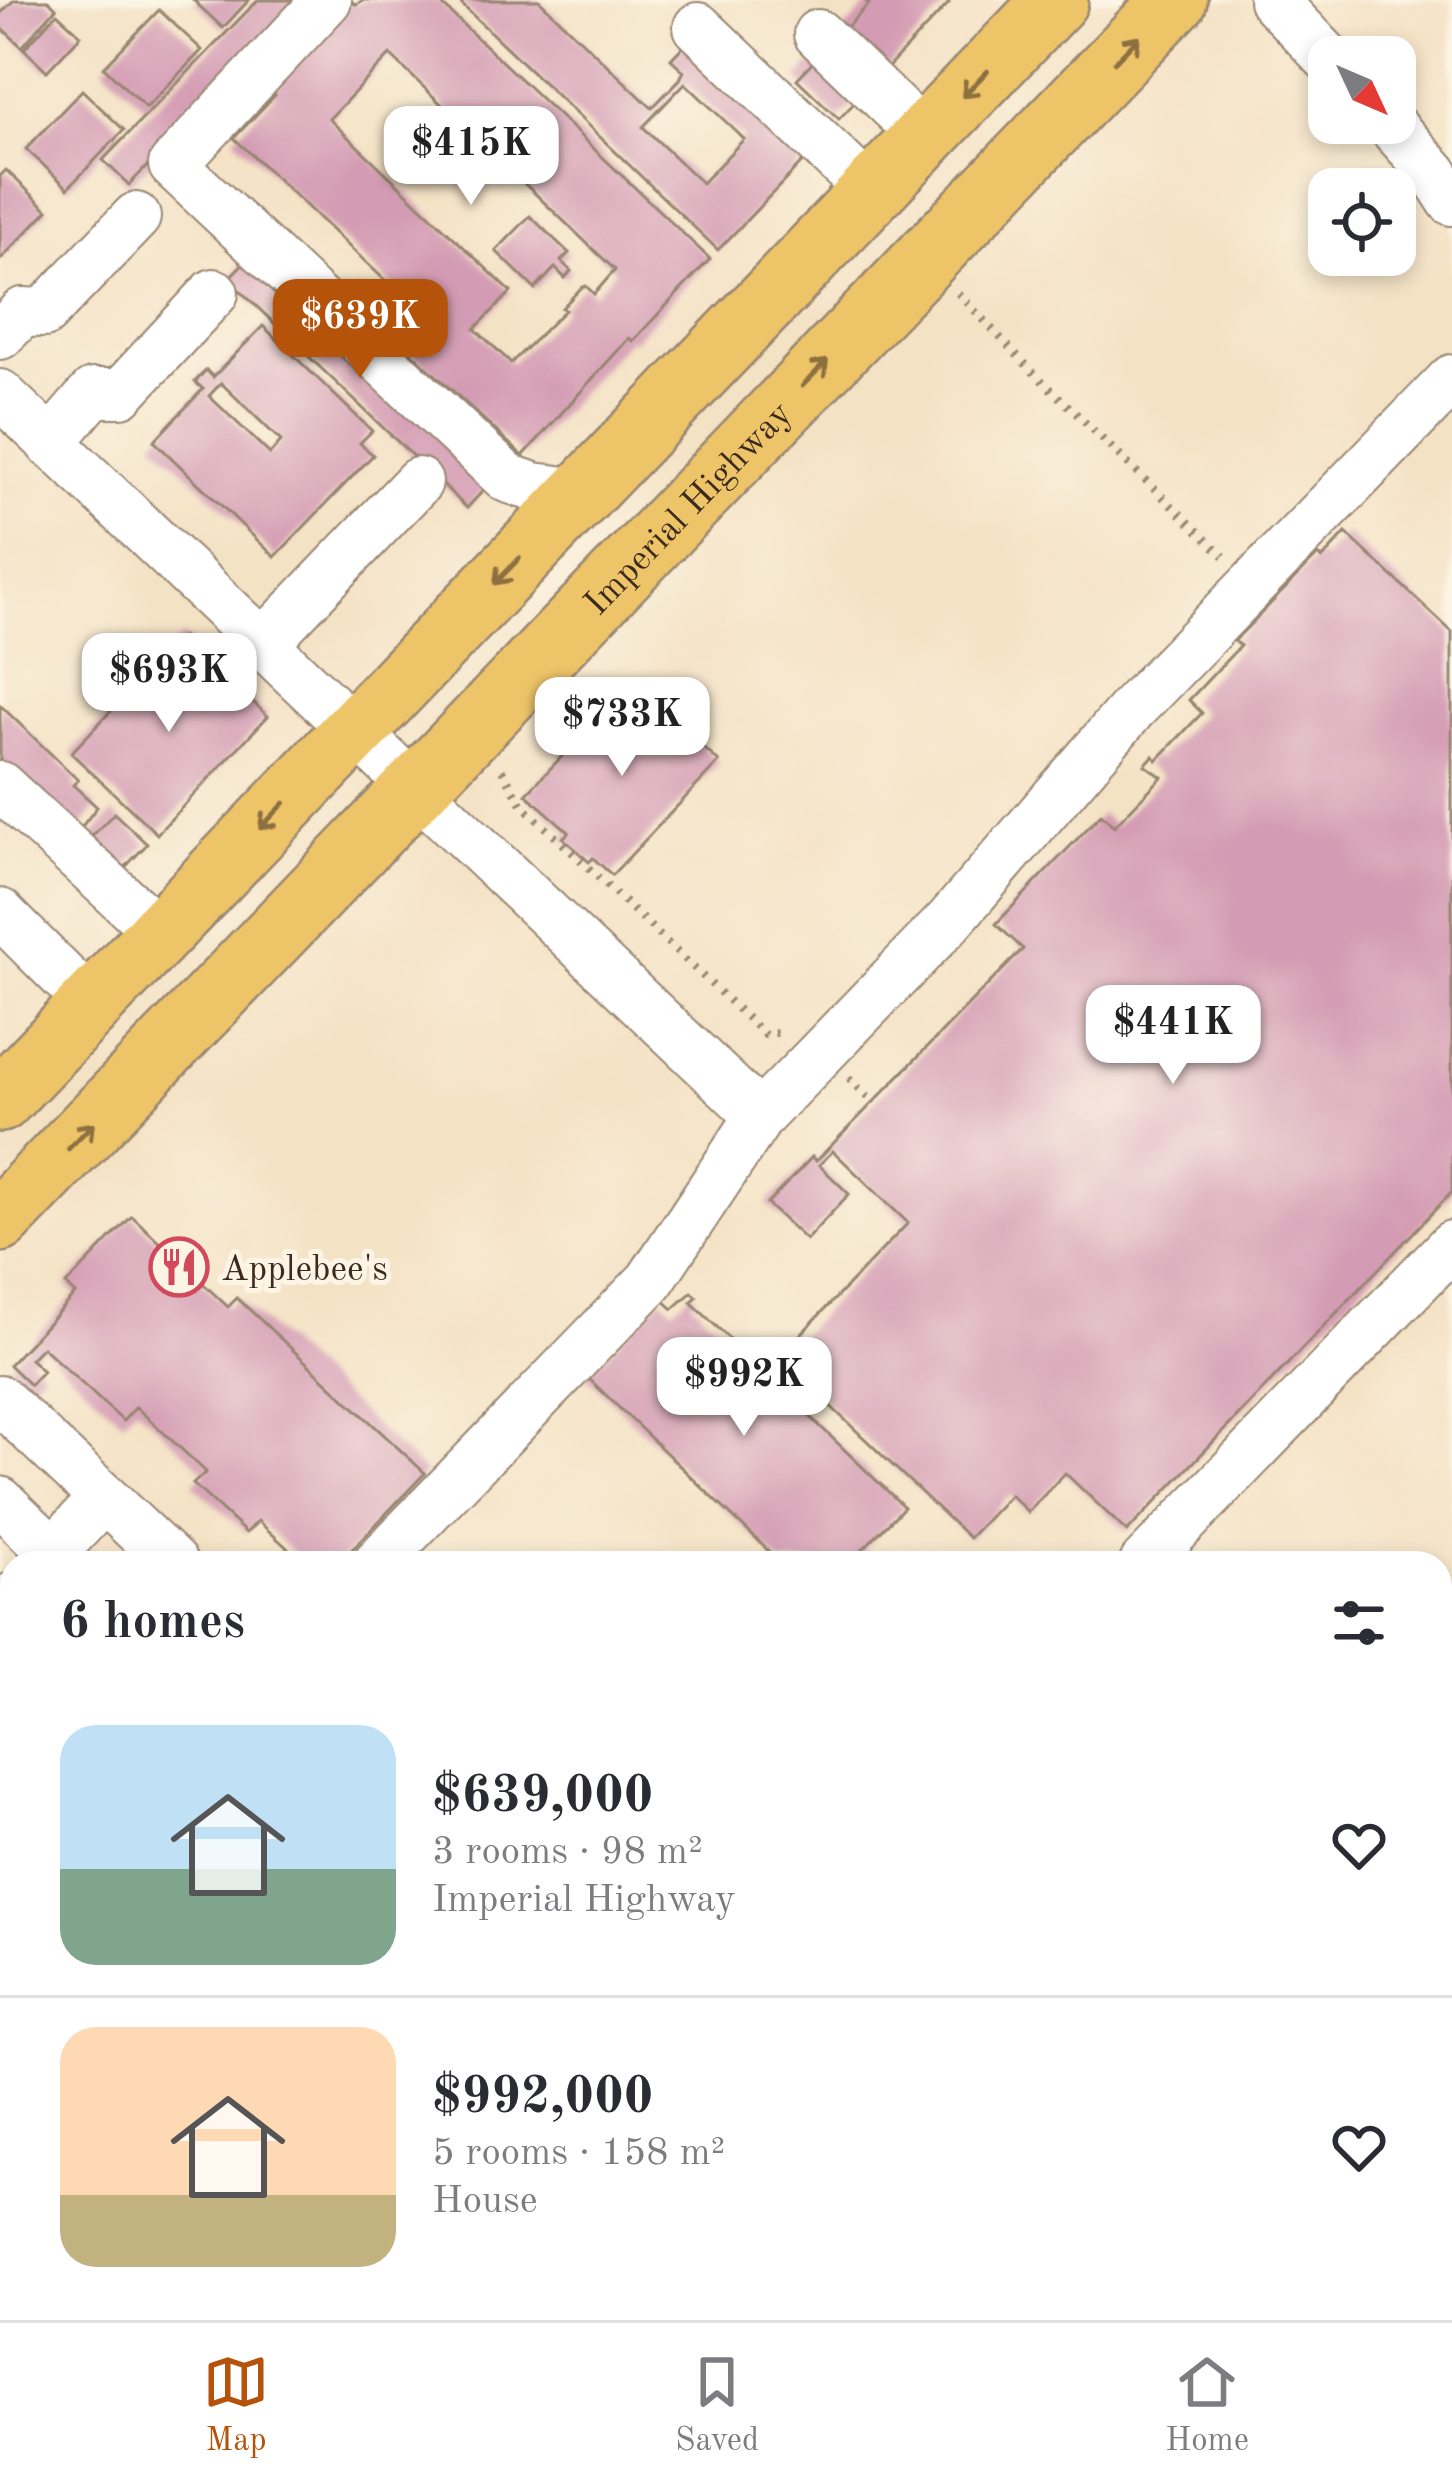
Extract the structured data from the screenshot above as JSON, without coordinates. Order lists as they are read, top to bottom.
{
  "streets": {
    "main road": ["Imperial Highway"]
  },
  "places": {
    "restaurant": ["Applebee's"]
  },
  "north": "bottom right",
  "page": {
    "price": [
      "$415K",
      "$639K",
      "$693K",
      "$733K",
      "$441K",
      "$992K"
    ],
    "heading": "6 homes",
    "list": [
      {
        "name": "$639,000",
        "note": "3 rooms · 98 m² · Imperial Highway"
      },
      {
        "name": "$992,000",
        "note": "5 rooms · 158 m² · House"
      }
    ],
    "tabs": ["Map", "Saved", "Home"]
  }
}
